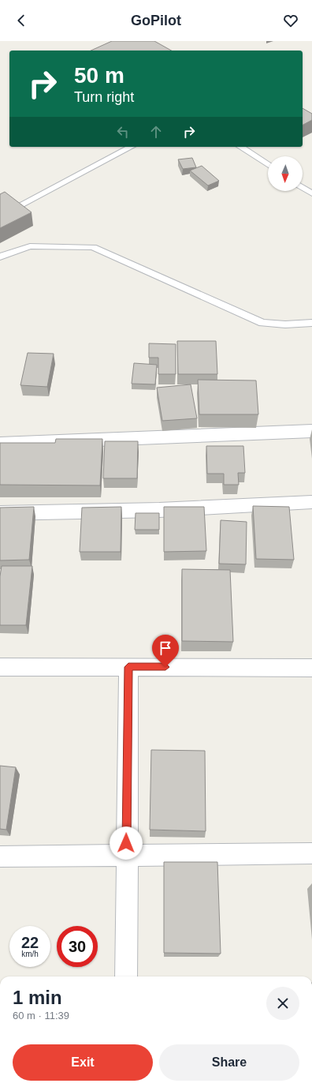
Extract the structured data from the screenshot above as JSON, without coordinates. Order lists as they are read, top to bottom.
{
  "north": "bottom",
  "page": {
    "header": "GoPilot",
    "turn": ["50 m", "Turn right"],
    "speed": "22 km/h",
    "limit": "30",
    "heading": ["1 min", "60 m · 11:39"],
    "buttons": ["Exit", "Share"]
  }
}
